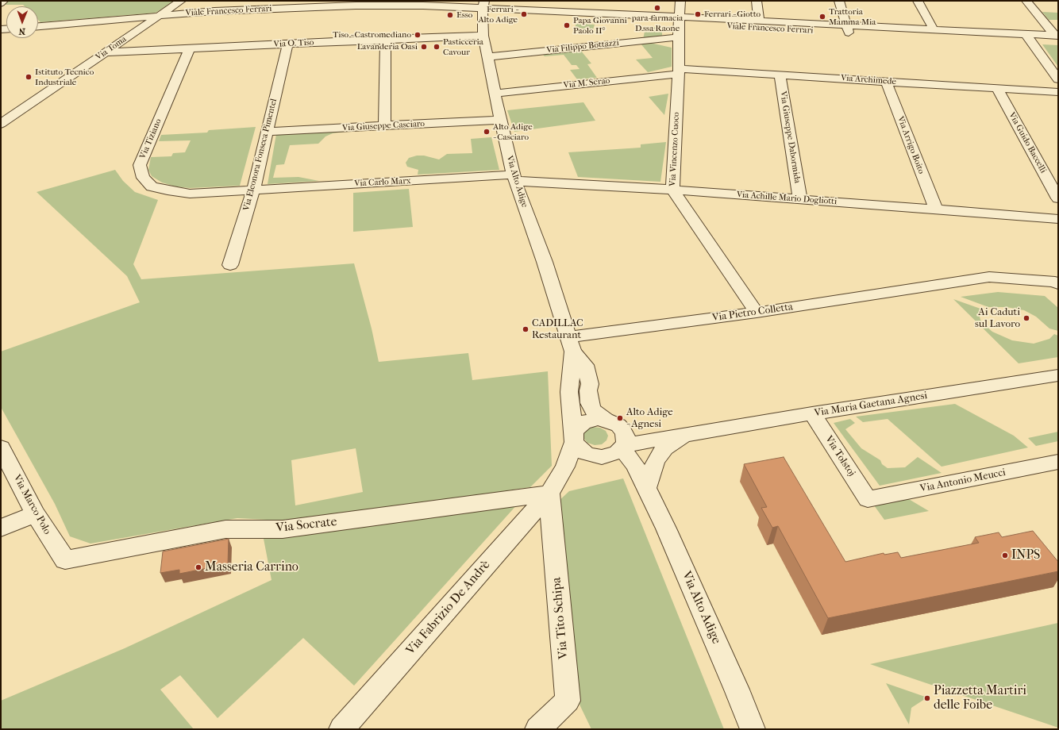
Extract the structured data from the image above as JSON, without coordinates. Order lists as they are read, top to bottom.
{
  "streets": {
    "street": [
      "Viale Francesco Ferrari",
      "Via O. Tiso",
      "Via Filippo Bottazzi",
      "Via Toma",
      "Via Archimede",
      "Via M. Serao",
      "Via Giuseppe Casciaro",
      "Via Giuseppe Dabormida",
      "Via Tiziano",
      "Via Guido Baccelli",
      "Via Arrigo Boito",
      "Via Vincenzo Cuoco",
      "Via Eleonora Fonseca Pimentel",
      "Via Alto Adige",
      "Via Carlo Marx",
      "Via Achille Mario Dogliotti",
      "Via Pietro Colletta",
      "Via Maria Gaetana Agnesi",
      "Via Tolstoj",
      "Via Antonio Meucci",
      "Via Marco Polo",
      "Via Socrate",
      "Via Fabrizio De Andrè",
      "Via Tito Schipa"
    ]
  },
  "crossings": [
    ["Viale Francesco Ferrari", "Via Toma"],
    ["Viale Francesco Ferrari", "Via Vincenzo Cuoco"],
    ["Viale Francesco Ferrari", "Via Alto Adige"],
    ["Via O. Tiso", "Via Toma"],
    ["Via O. Tiso", "Via Tiziano"],
    ["Via O. Tiso", "Via Eleonora Fonseca Pimentel"],
    ["Via O. Tiso", "Via Alto Adige"],
    ["Via Filippo Bottazzi", "Via Vincenzo Cuoco"],
    ["Via Filippo Bottazzi", "Via Alto Adige"],
    ["Via Archimede", "Via M. Serao"],
    ["Via Archimede", "Via Giuseppe Dabormida"],
    ["Via Archimede", "Via Guido Baccelli"],
    ["Via Archimede", "Via Arrigo Boito"],
    ["Via Archimede", "Via Vincenzo Cuoco"],
    ["Via M. Serao", "Via Vincenzo Cuoco"],
    ["Via M. Serao", "Via Alto Adige"],
    ["Via Giuseppe Casciaro", "Via Eleonora Fonseca Pimentel"],
    ["Via Giuseppe Casciaro", "Via Alto Adige"],
    ["Via Giuseppe Dabormida", "Via Achille Mario Dogliotti"],
    ["Via Tiziano", "Via Eleonora Fonseca Pimentel"],
    ["Via Tiziano", "Via Carlo Marx"],
    ["Via Arrigo Boito", "Via Achille Mario Dogliotti"],
    ["Via Vincenzo Cuoco", "Via Achille Mario Dogliotti"],
    ["Via Vincenzo Cuoco", "Via Pietro Colletta"],
    ["Via Eleonora Fonseca Pimentel", "Via Carlo Marx"],
    ["Via Alto Adige", "Via Carlo Marx"],
    ["Via Alto Adige", "Via Achille Mario Dogliotti"],
    ["Via Alto Adige", "Via Pietro Colletta"],
    ["Via Alto Adige", "Via Maria Gaetana Agnesi"],
    ["Via Alto Adige", "Via Fabrizio De Andrè"],
    ["Via Carlo Marx", "Via Achille Mario Dogliotti"],
    ["Via Maria Gaetana Agnesi", "Via Tolstoj"],
    ["Via Tolstoj", "Via Antonio Meucci"],
    ["Via Marco Polo", "Via Socrate"],
    ["Via Socrate", "Via Fabrizio De Andrè"],
    ["Via Socrate", "Via Tito Schipa"],
    ["Via Fabrizio De Andrè", "Via Tito Schipa"]
  ],
  "places": [
    "para-farmacia D.ssa Raone",
    "Ferrari - Alto Adige",
    "Ferrari - Giotto",
    "Esso",
    "Trattoria Mamma Mia",
    "Papa Giovanni Paolo II°",
    "Tiso - Castromediano",
    "Lavanderia Oasi",
    "Pasticceria Cavour",
    "Istituto Tecnico Industriale",
    "Alto Adige - Casciaro",
    "Ai Caduti sul Lavoro",
    "CADILLAC Restaurant",
    "Alto Adige - Agnesi",
    "INPS",
    "Masseria Carrino",
    "Piazzetta Martiri delle Foibe"
  ],
  "north": "bottom"
}
